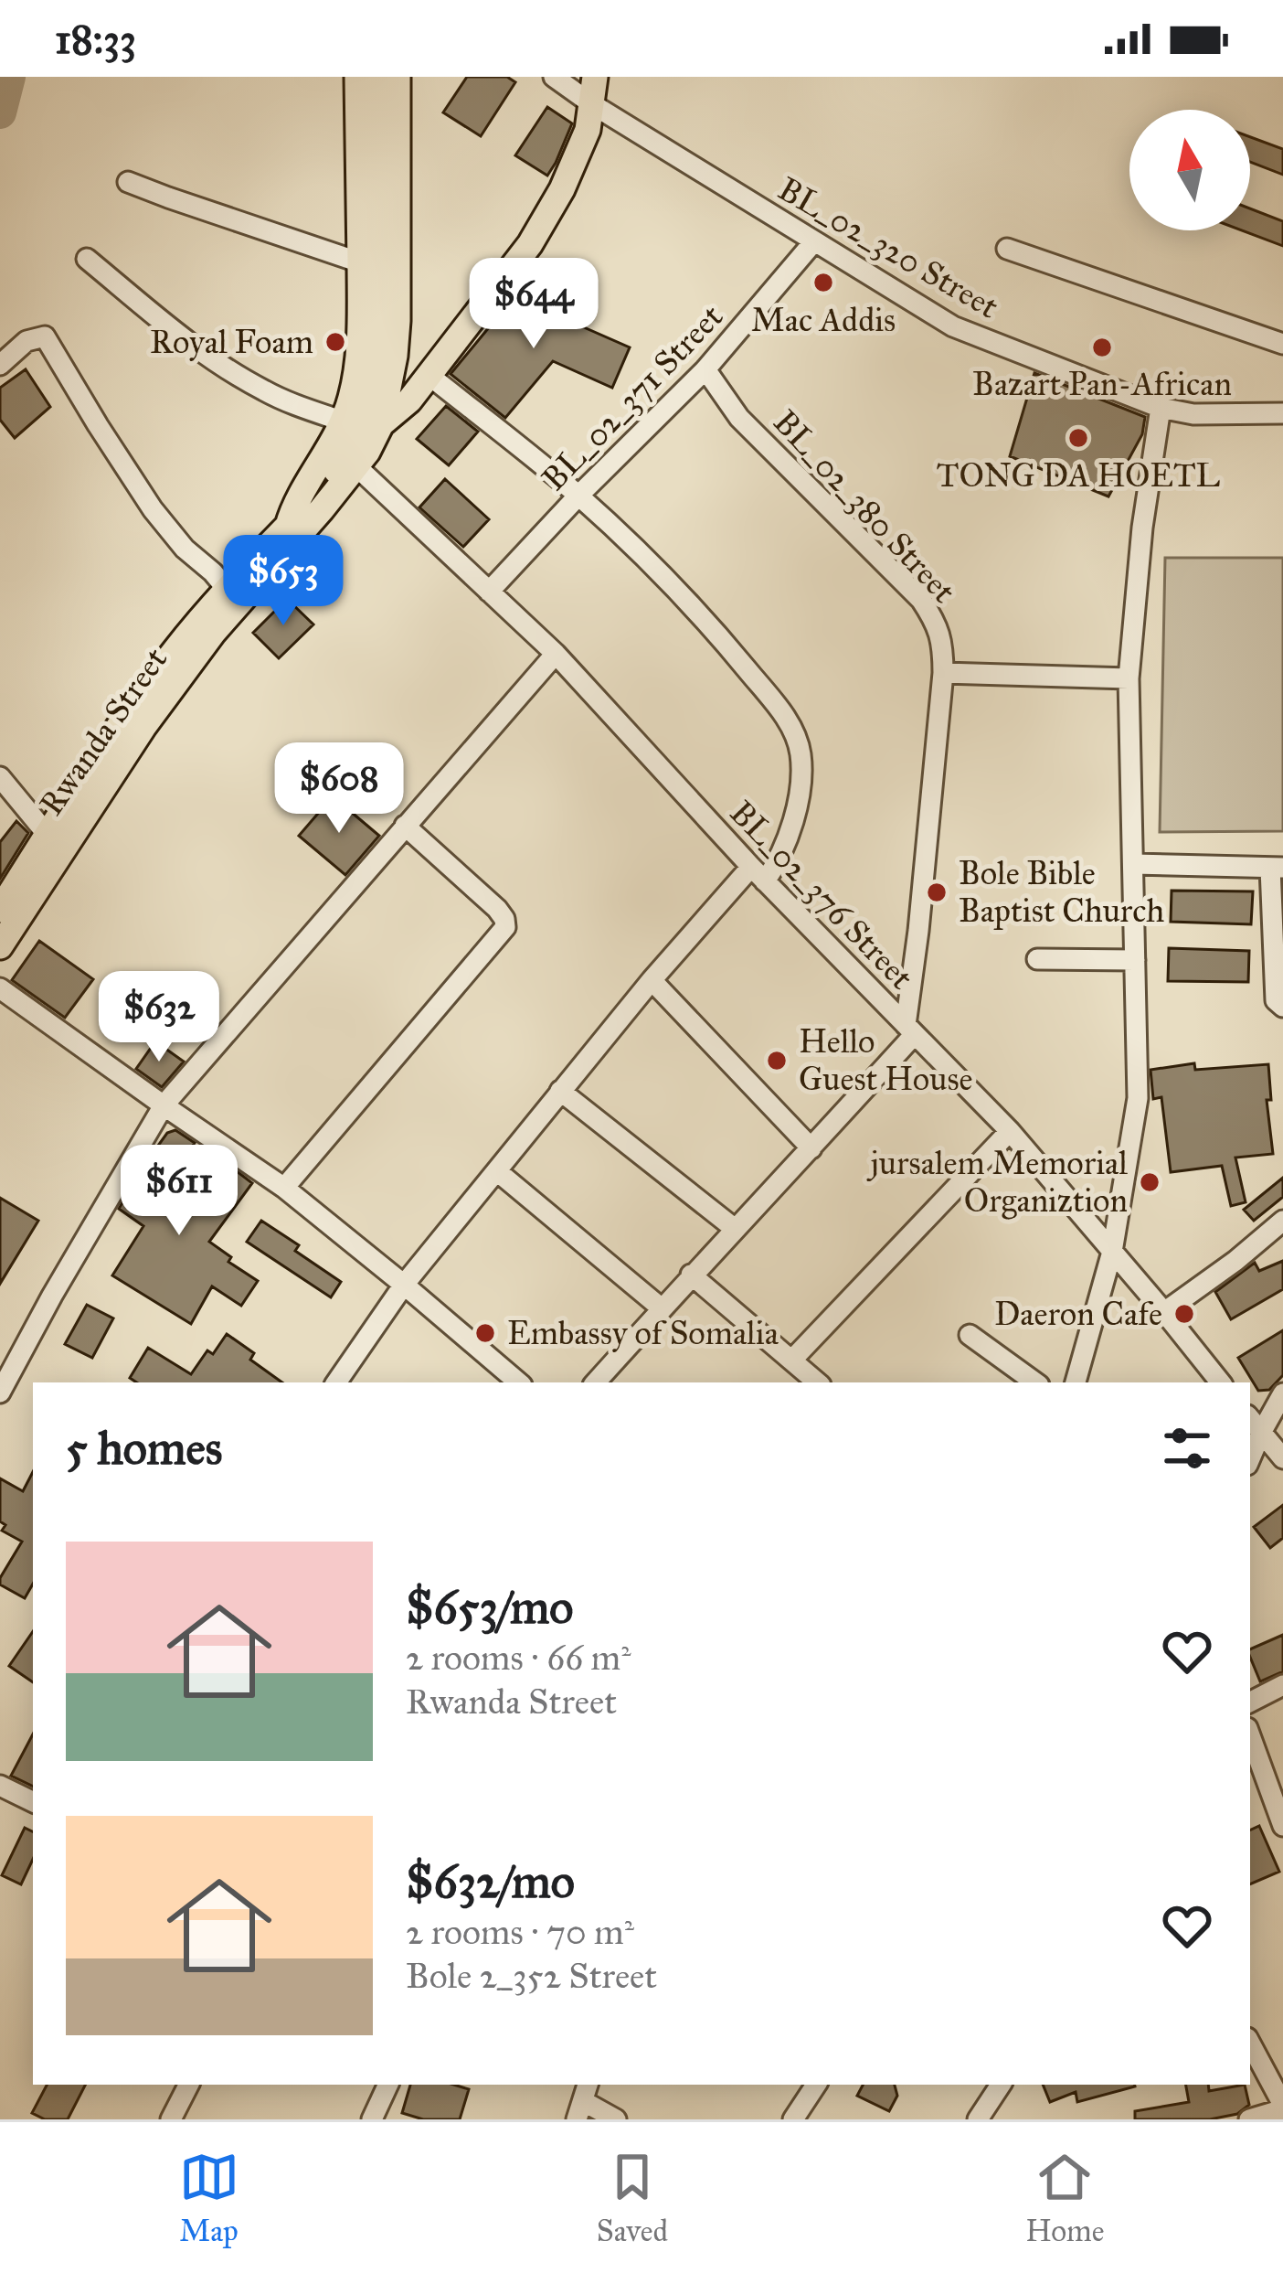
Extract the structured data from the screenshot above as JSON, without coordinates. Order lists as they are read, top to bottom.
{
  "streets": {
    "main road": ["Rwanda Street"],
    "street": [
      "BL_02_320 Street",
      "BL_02_371 Street",
      "BL_02_380 Street",
      "BL_02_376 Street"
    ]
  },
  "crossings": [
    ["BL_02_320 Street", "BL_02_371 Street"],
    ["BL_02_320 Street", "Rwanda Street"],
    ["BL_02_371 Street", "BL_02_380 Street"],
    ["BL_02_371 Street", "BL_02_376 Street"],
    ["BL_02_380 Street", "BL_02_376 Street"],
    ["Rwanda Street", "BL_02_376 Street"]
  ],
  "places": [
    "Mac Addis",
    "Royal Foam",
    "Bazart Pan-African",
    "TONG DA HOETL",
    "Bole Bible Baptist Church",
    "Hello Guest House",
    "jursalem Memorial Organiztion",
    "Daeron Cafe",
    "Embassy of Somalia"
  ],
  "north": "top",
  "page": {
    "status": "18:33",
    "price": [
      "$644",
      "$653",
      "$608",
      "$632",
      "$611"
    ],
    "heading": "5 homes",
    "list": [
      {
        "name": "$653/mo",
        "note": "2 rooms · 66 m² · Rwanda Street"
      },
      {
        "name": "$632/mo",
        "note": "2 rooms · 70 m² · Bole 2_352 Street"
      }
    ],
    "tabs": ["Map", "Saved", "Home"]
  }
}
